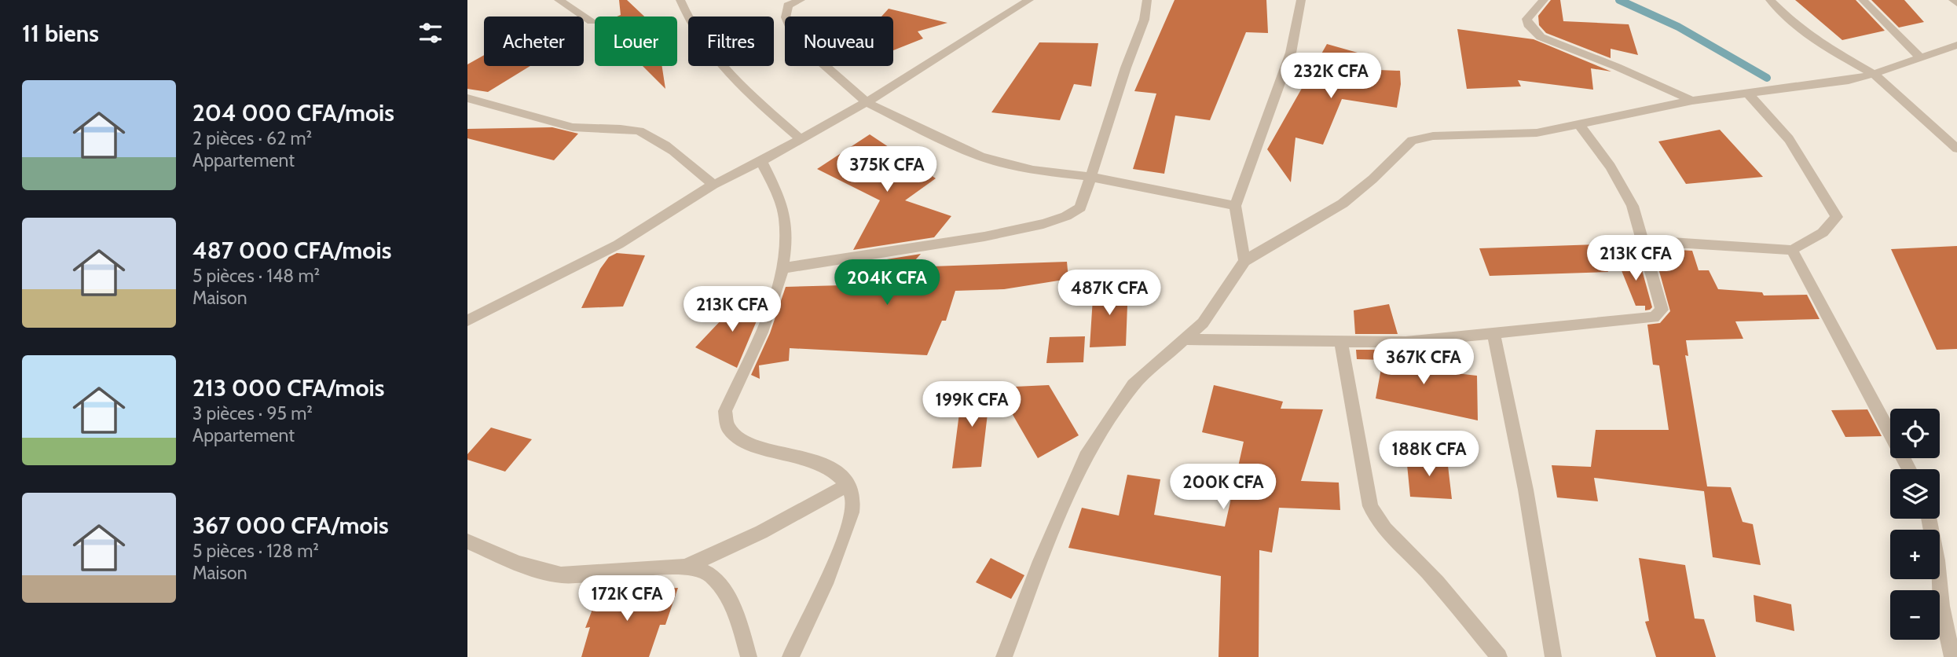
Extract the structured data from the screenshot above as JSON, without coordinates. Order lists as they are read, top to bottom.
{
  "page": {
    "heading": "11 biens",
    "chip": [
      "Acheter",
      "Louer",
      "Filtres",
      "Nouveau"
    ],
    "price": [
      "232K CFA",
      "375K CFA",
      "213K CFA",
      "204K CFA",
      "487K CFA",
      "213K CFA",
      "367K CFA",
      "199K CFA",
      "188K CFA",
      "200K CFA",
      "172K CFA"
    ],
    "list": [
      {
        "name": "204 000 CFA/mois",
        "note": "2 pièces · 62 m² · Appartement"
      },
      {
        "name": "487 000 CFA/mois",
        "note": "5 pièces · 148 m² · Maison"
      },
      {
        "name": "213 000 CFA/mois",
        "note": "3 pièces · 95 m² · Appartement"
      },
      {
        "name": "367 000 CFA/mois",
        "note": "5 pièces · 128 m² · Maison"
      }
    ],
    "map_buttons": ["+", "−"]
  }
}
